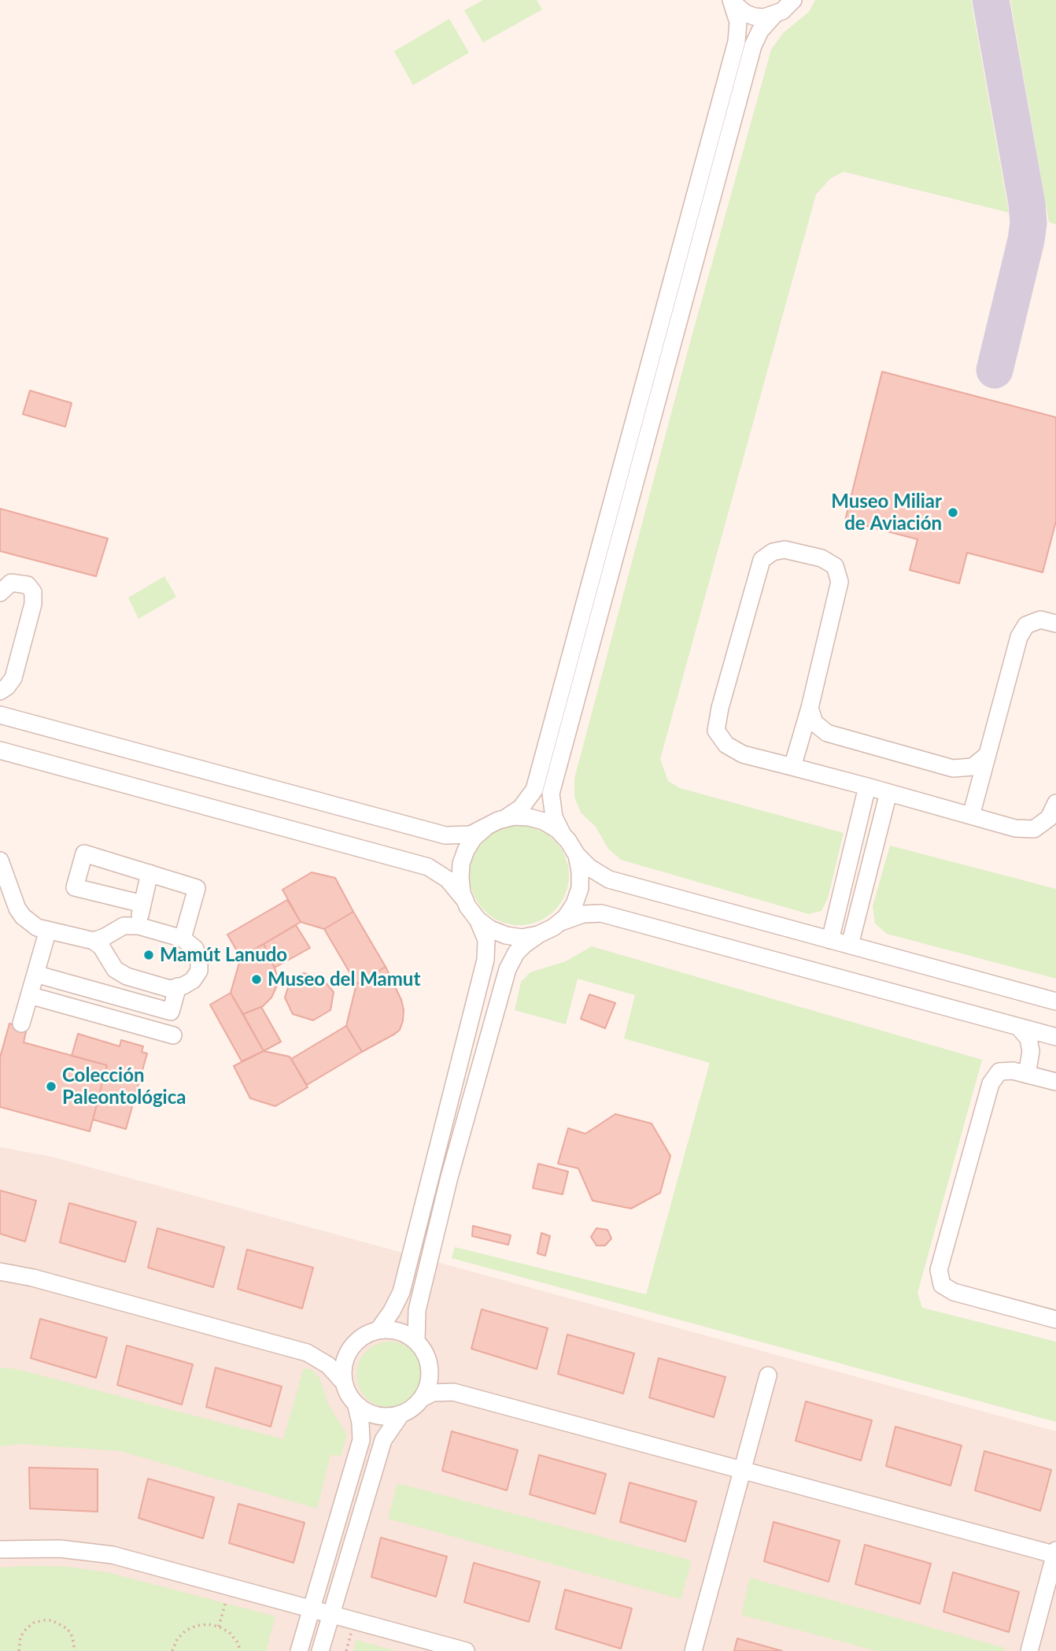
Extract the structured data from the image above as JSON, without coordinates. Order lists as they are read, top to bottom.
{
  "places": [
    "Museo Miliar de Aviación",
    "Mamút Lanudo",
    "Museo del Mamut",
    "Colección Paleontológica"
  ]
}
